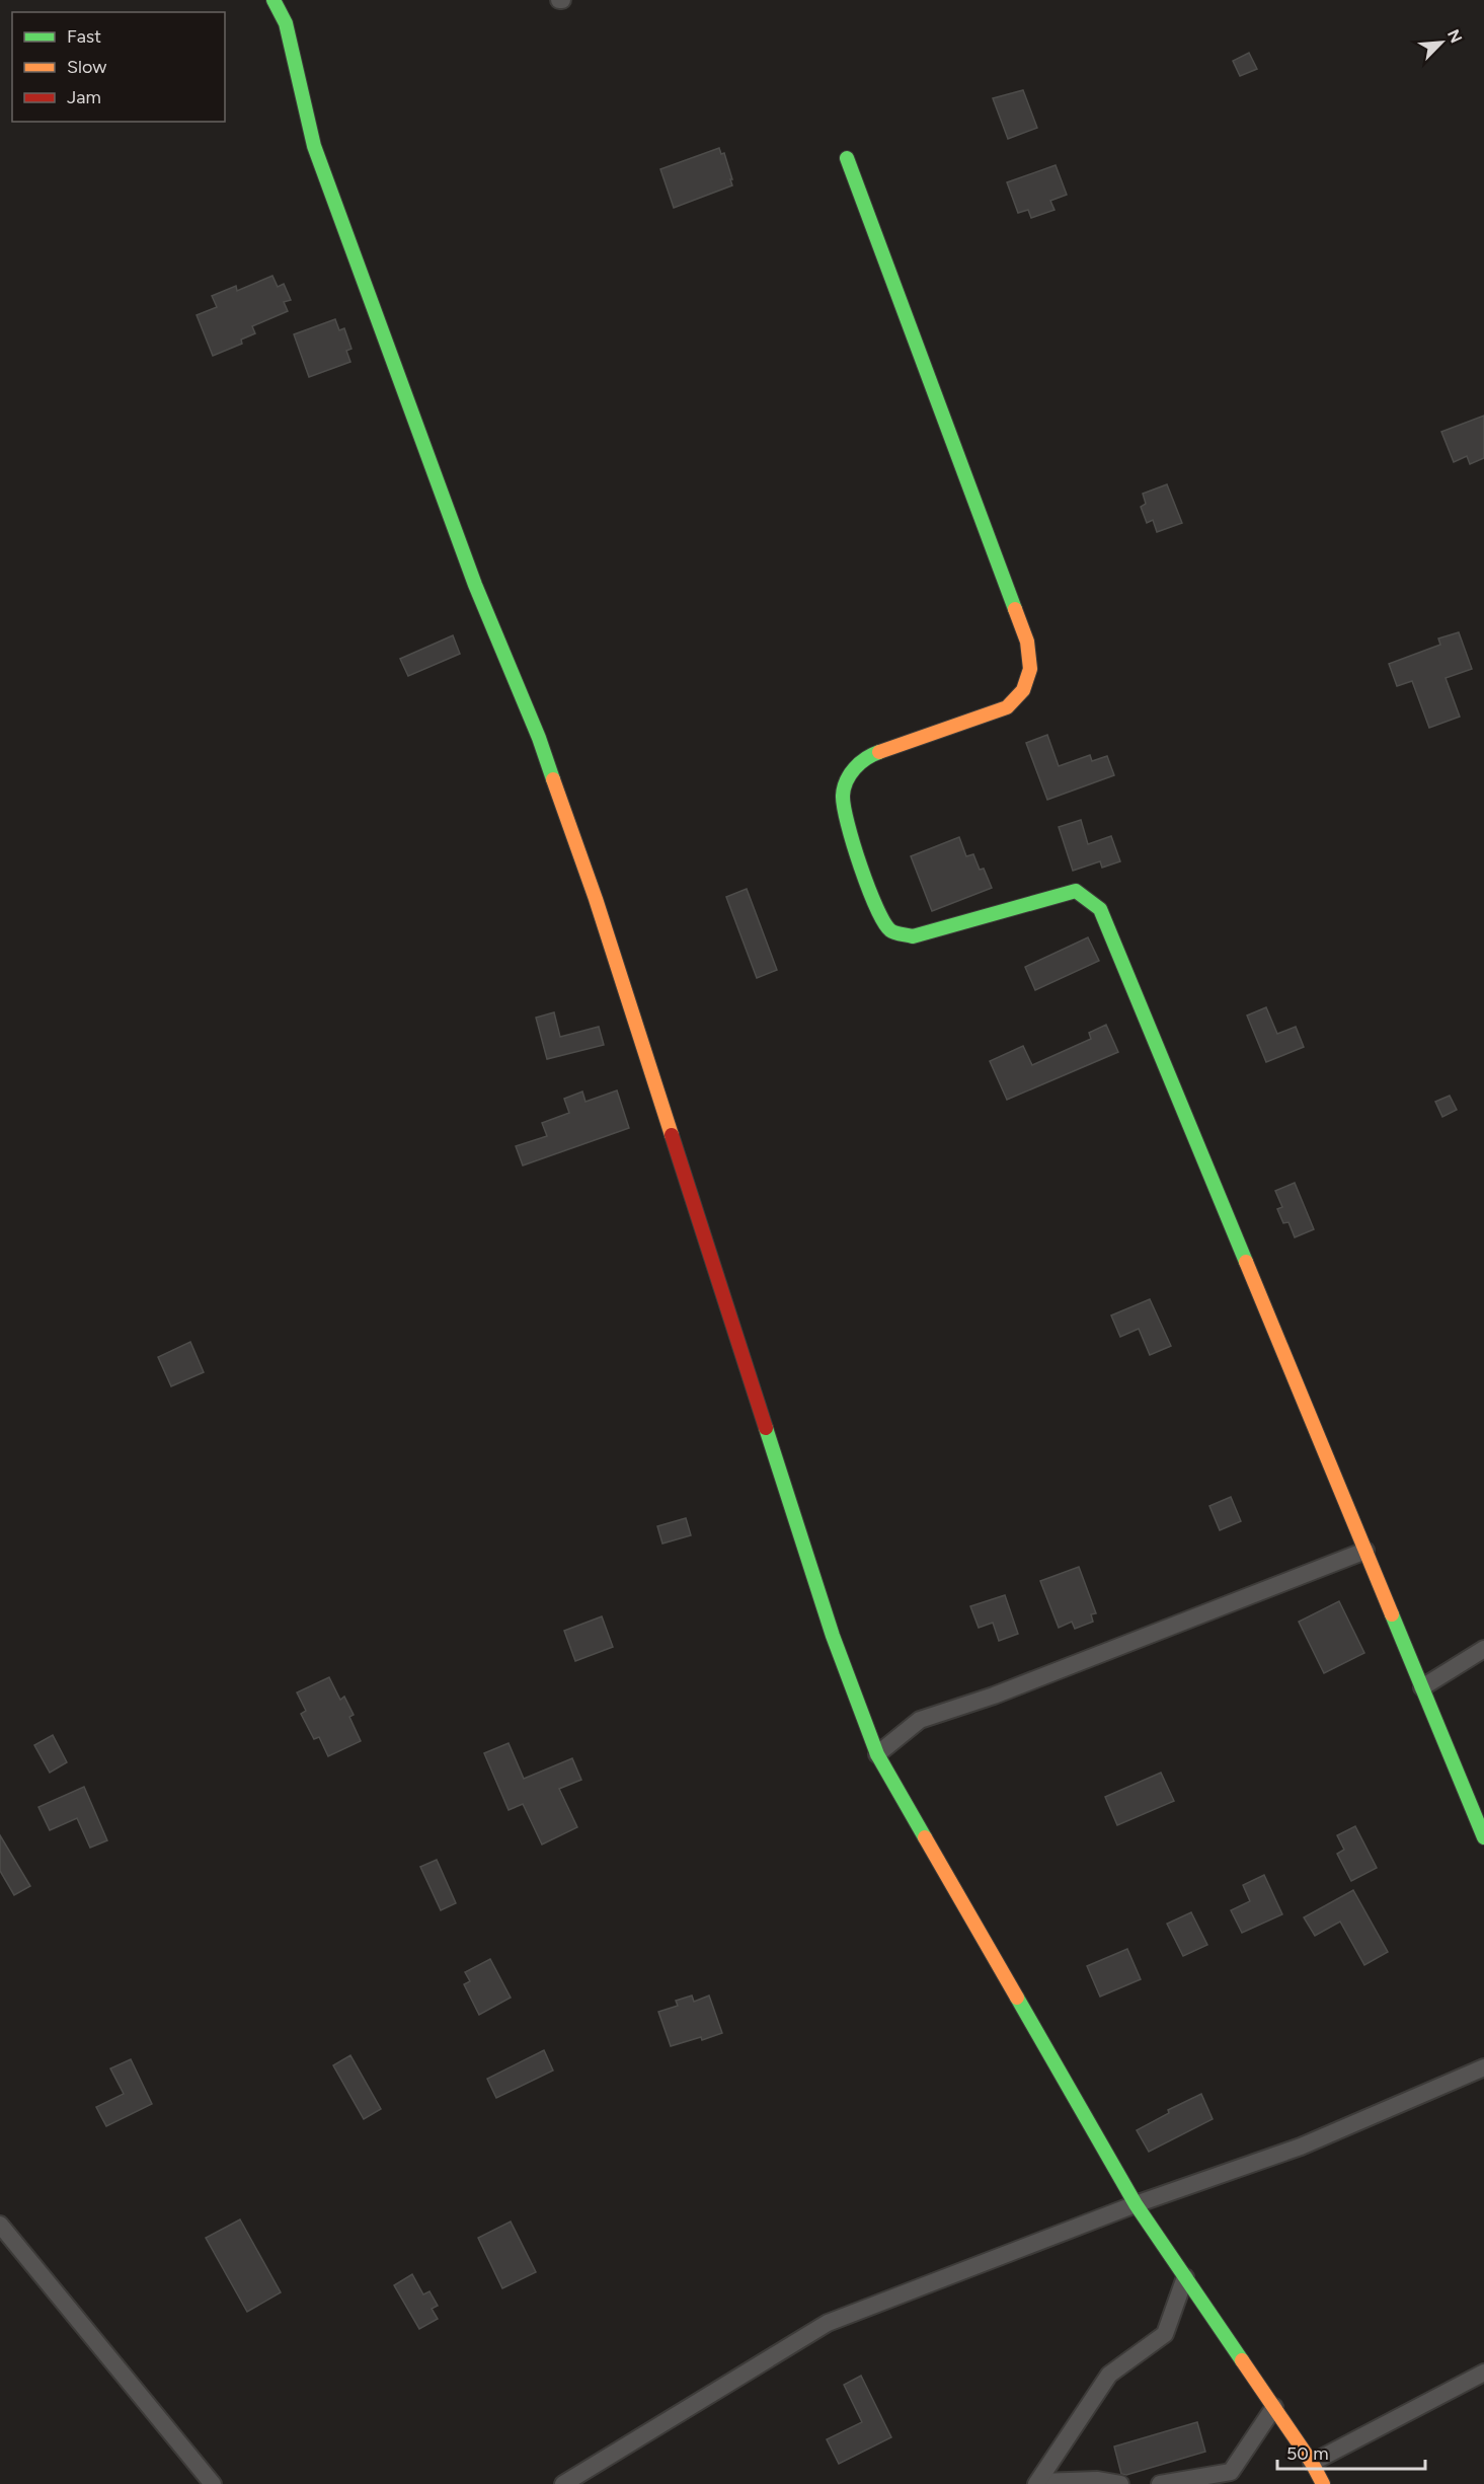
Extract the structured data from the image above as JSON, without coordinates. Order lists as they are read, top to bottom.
{
  "legend": ["Fast", "Slow", "Jam"],
  "scale_bar": "50 m",
  "north": "top right"
}
